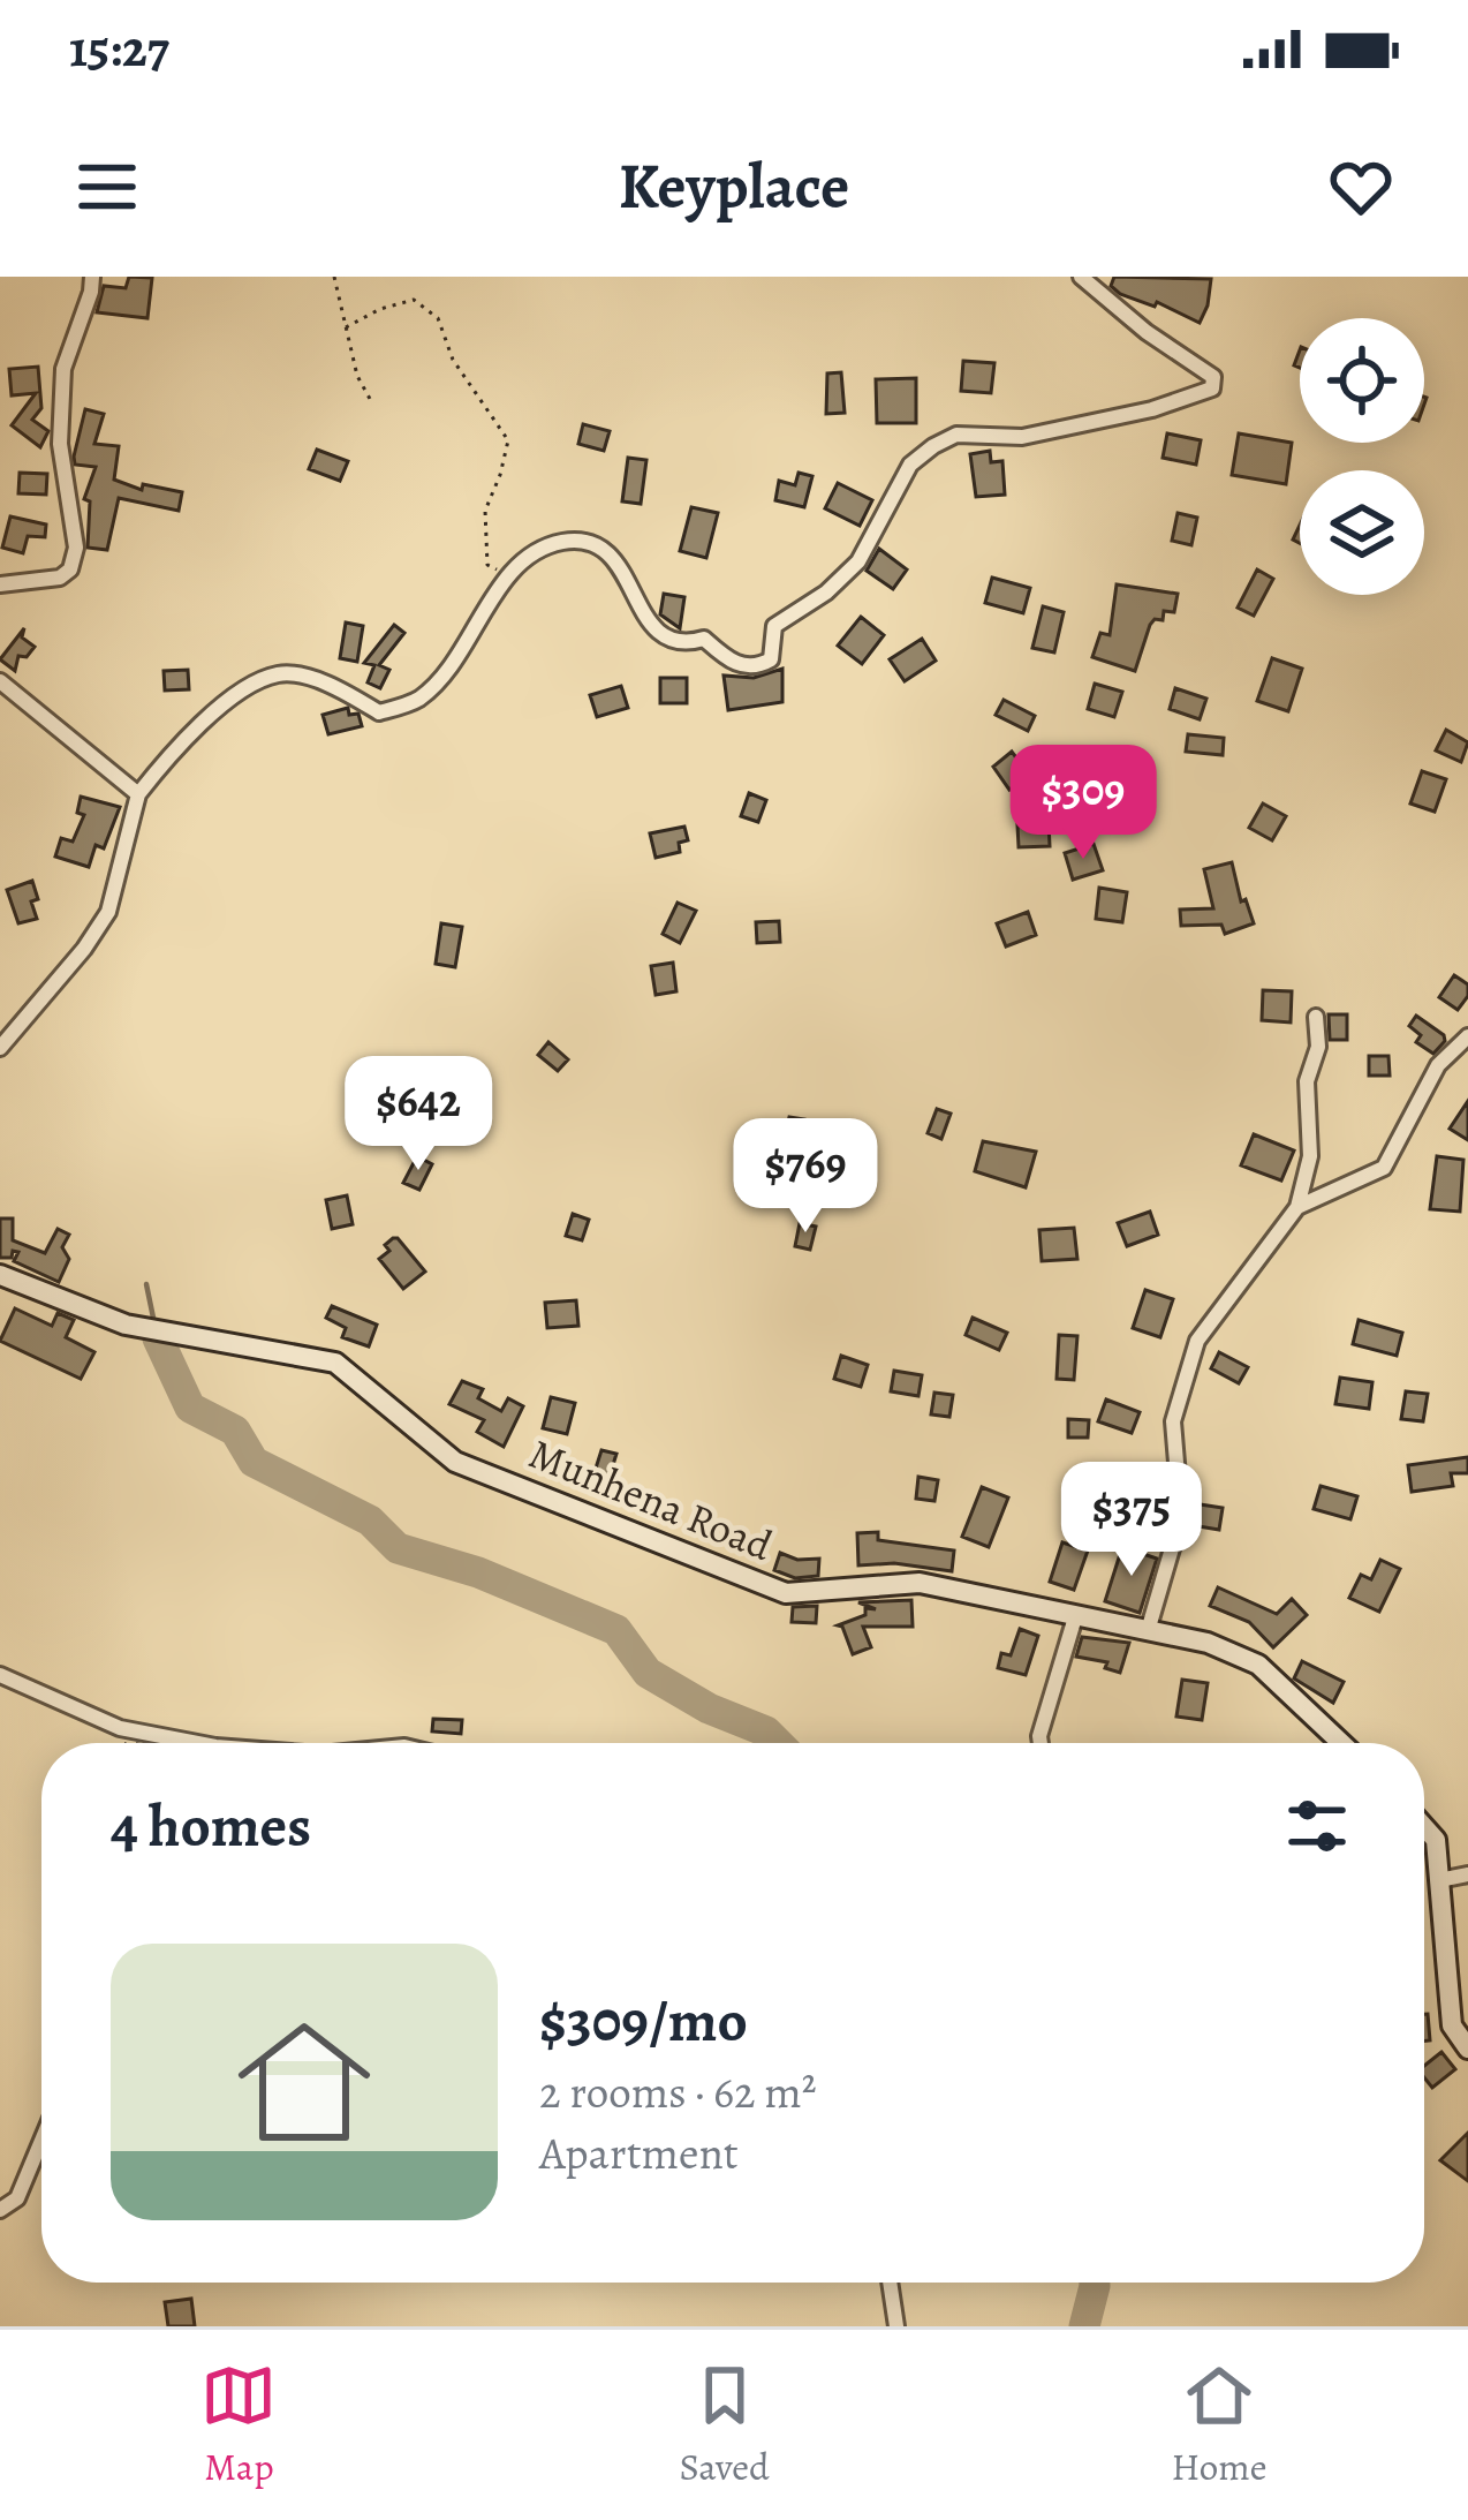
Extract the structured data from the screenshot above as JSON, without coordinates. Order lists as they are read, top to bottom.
{
  "streets": {
    "street": ["Munhena Road"]
  },
  "page": {
    "status": "15:27",
    "header": "Keyplace",
    "price": [
      "$309",
      "$642",
      "$769",
      "$375"
    ],
    "heading": "4 homes",
    "list": [
      {
        "name": "$309/mo",
        "note": "2 rooms · 62 m² · Apartment"
      }
    ],
    "tabs": ["Map", "Saved", "Home"]
  }
}
